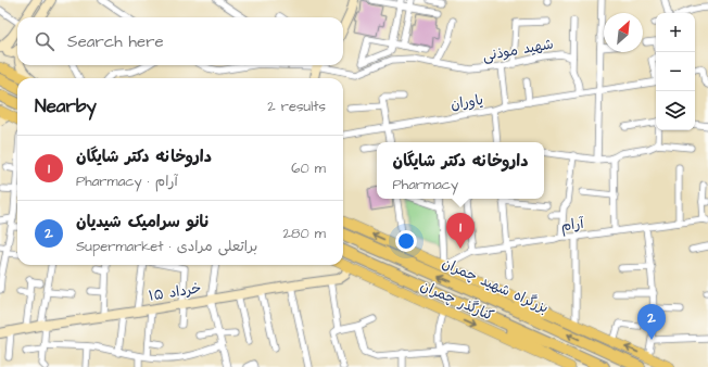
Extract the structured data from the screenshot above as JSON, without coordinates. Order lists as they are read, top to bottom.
{
  "streets": {
    "highway": ["بزرگراه شهید چمران"],
    "main road": ["کنارگذر چمران"],
    "street": [
      "شهید موذنی",
      "یاوران",
      "آرام",
      "۱۵ خرداد"
    ]
  },
  "crossings": [
    ["آرام", "کنارگذر چمران"],
    ["۱۵ خرداد", "کنارگذر چمران"]
  ],
  "north": "top right",
  "page": {
    "map_buttons": ["+", "−"],
    "search": "Search here",
    "heading": ["Nearby", "2 results"],
    "list": [
      {
        "mark": "1",
        "name": "داروخانه دکتر شایگان",
        "note": "Pharmacy · آرام",
        "value": "60 m"
      },
      {
        "mark": "2",
        "name": "نانو سرامیک شیدیان",
        "note": "Supermarket · براتعلی مرادی",
        "value": "280 m"
      }
    ],
    "popup": ["داروخانه دکتر شایگان", "Pharmacy"],
    "pins": ["1", "2"]
  }
}
